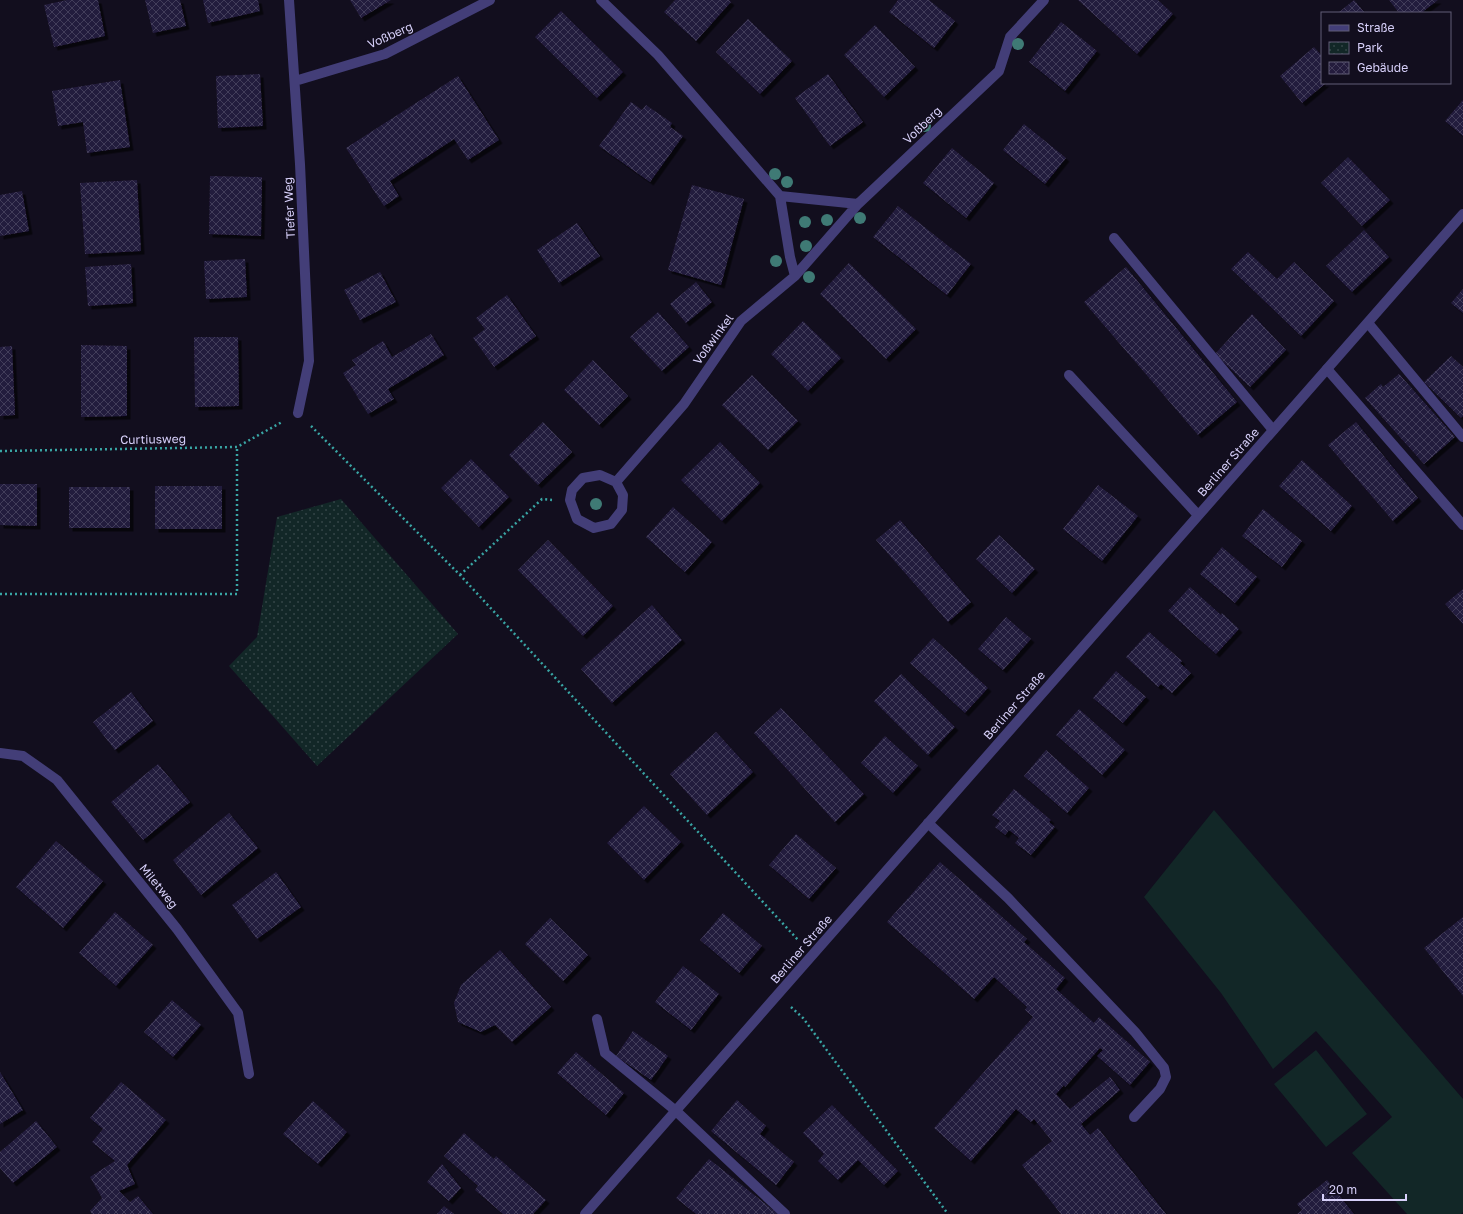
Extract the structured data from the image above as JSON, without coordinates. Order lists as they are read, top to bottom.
{
  "streets": {
    "street": [
      "Voßberg",
      "Tiefer Weg",
      "Voßwinkel",
      "Berliner Straße",
      "Miletweg"
    ],
    "path": ["Curtiusweg"]
  },
  "crossings": [
    ["Voßberg", "Tiefer Weg"],
    ["Voßberg", "Voßwinkel"],
    ["Tiefer Weg", "Curtiusweg"]
  ],
  "legend": ["Straße", "Park", "Gebäude"],
  "scale_bar": "20 m"
}
